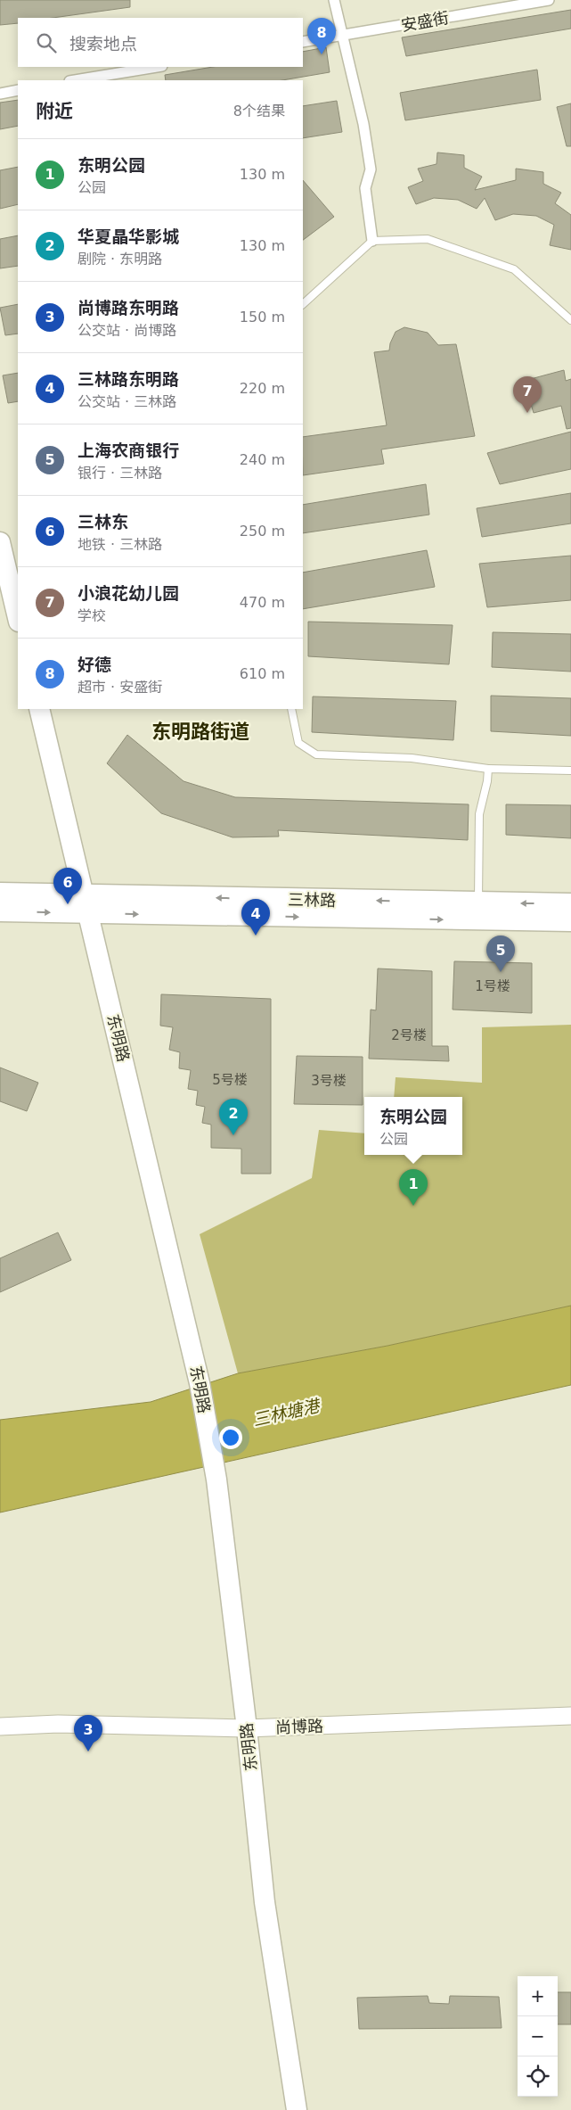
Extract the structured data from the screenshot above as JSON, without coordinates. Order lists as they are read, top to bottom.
{
  "streets": {
    "main road": ["三林路", "东明路"],
    "street": ["安盛街", "尚博路"]
  },
  "crossings": [
    ["三林路", "东明路"],
    ["东明路", "尚博路"]
  ],
  "districts": ["东明路街道"],
  "water": ["三林塘港"],
  "house_numbers": [
    "1号楼",
    "2号楼",
    "5号楼",
    "3号楼"
  ],
  "page": {
    "pins": [
      "8",
      "7",
      "6",
      "4",
      "5",
      "2",
      "1",
      "3"
    ],
    "search": "搜索地点",
    "heading": ["附近", "8个结果"],
    "list": [
      {
        "mark": "1",
        "name": "东明公园",
        "note": "公园",
        "value": "130 m"
      },
      {
        "mark": "2",
        "name": "华夏晶华影城",
        "note": "剧院 · 东明路",
        "value": "130 m"
      },
      {
        "mark": "3",
        "name": "尚博路东明路",
        "note": "公交站 · 尚博路",
        "value": "150 m"
      },
      {
        "mark": "4",
        "name": "三林路东明路",
        "note": "公交站 · 三林路",
        "value": "220 m"
      },
      {
        "mark": "5",
        "name": "上海农商银行",
        "note": "银行 · 三林路",
        "value": "240 m"
      },
      {
        "mark": "6",
        "name": "三林东",
        "note": "地铁 · 三林路",
        "value": "250 m"
      },
      {
        "mark": "7",
        "name": "小浪花幼儿园",
        "note": "学校",
        "value": "470 m"
      },
      {
        "mark": "8",
        "name": "好德",
        "note": "超市 · 安盛街",
        "value": "610 m"
      }
    ],
    "popup": ["东明公园", "公园"],
    "map_buttons": ["+", "−"]
  }
}
